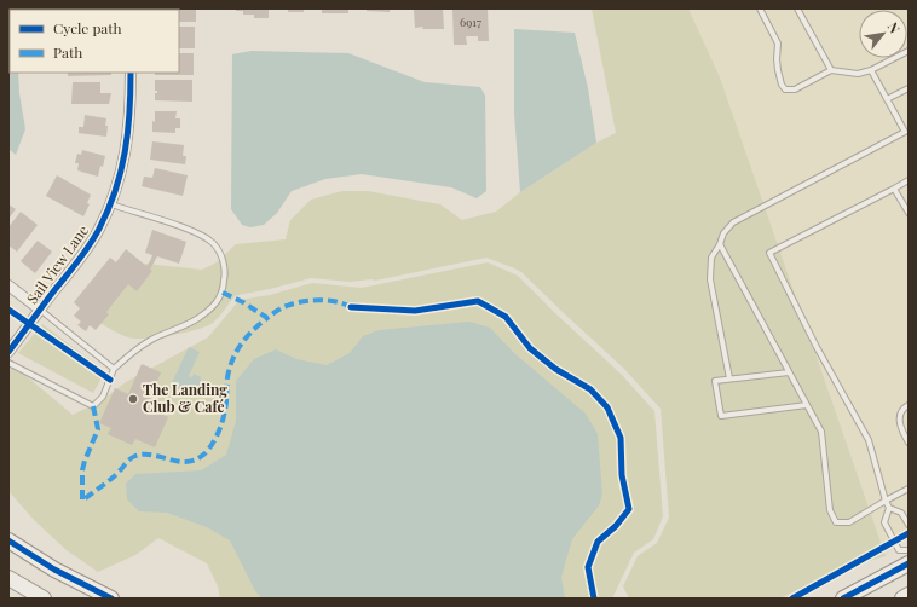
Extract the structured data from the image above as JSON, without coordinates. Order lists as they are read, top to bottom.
{
  "streets": {
    "street": ["Sail View Lane"]
  },
  "places": ["The Landing Club & Café"],
  "house_numbers": ["6917"],
  "legend": ["Cycle path", "Path"],
  "north": "top right"
}
